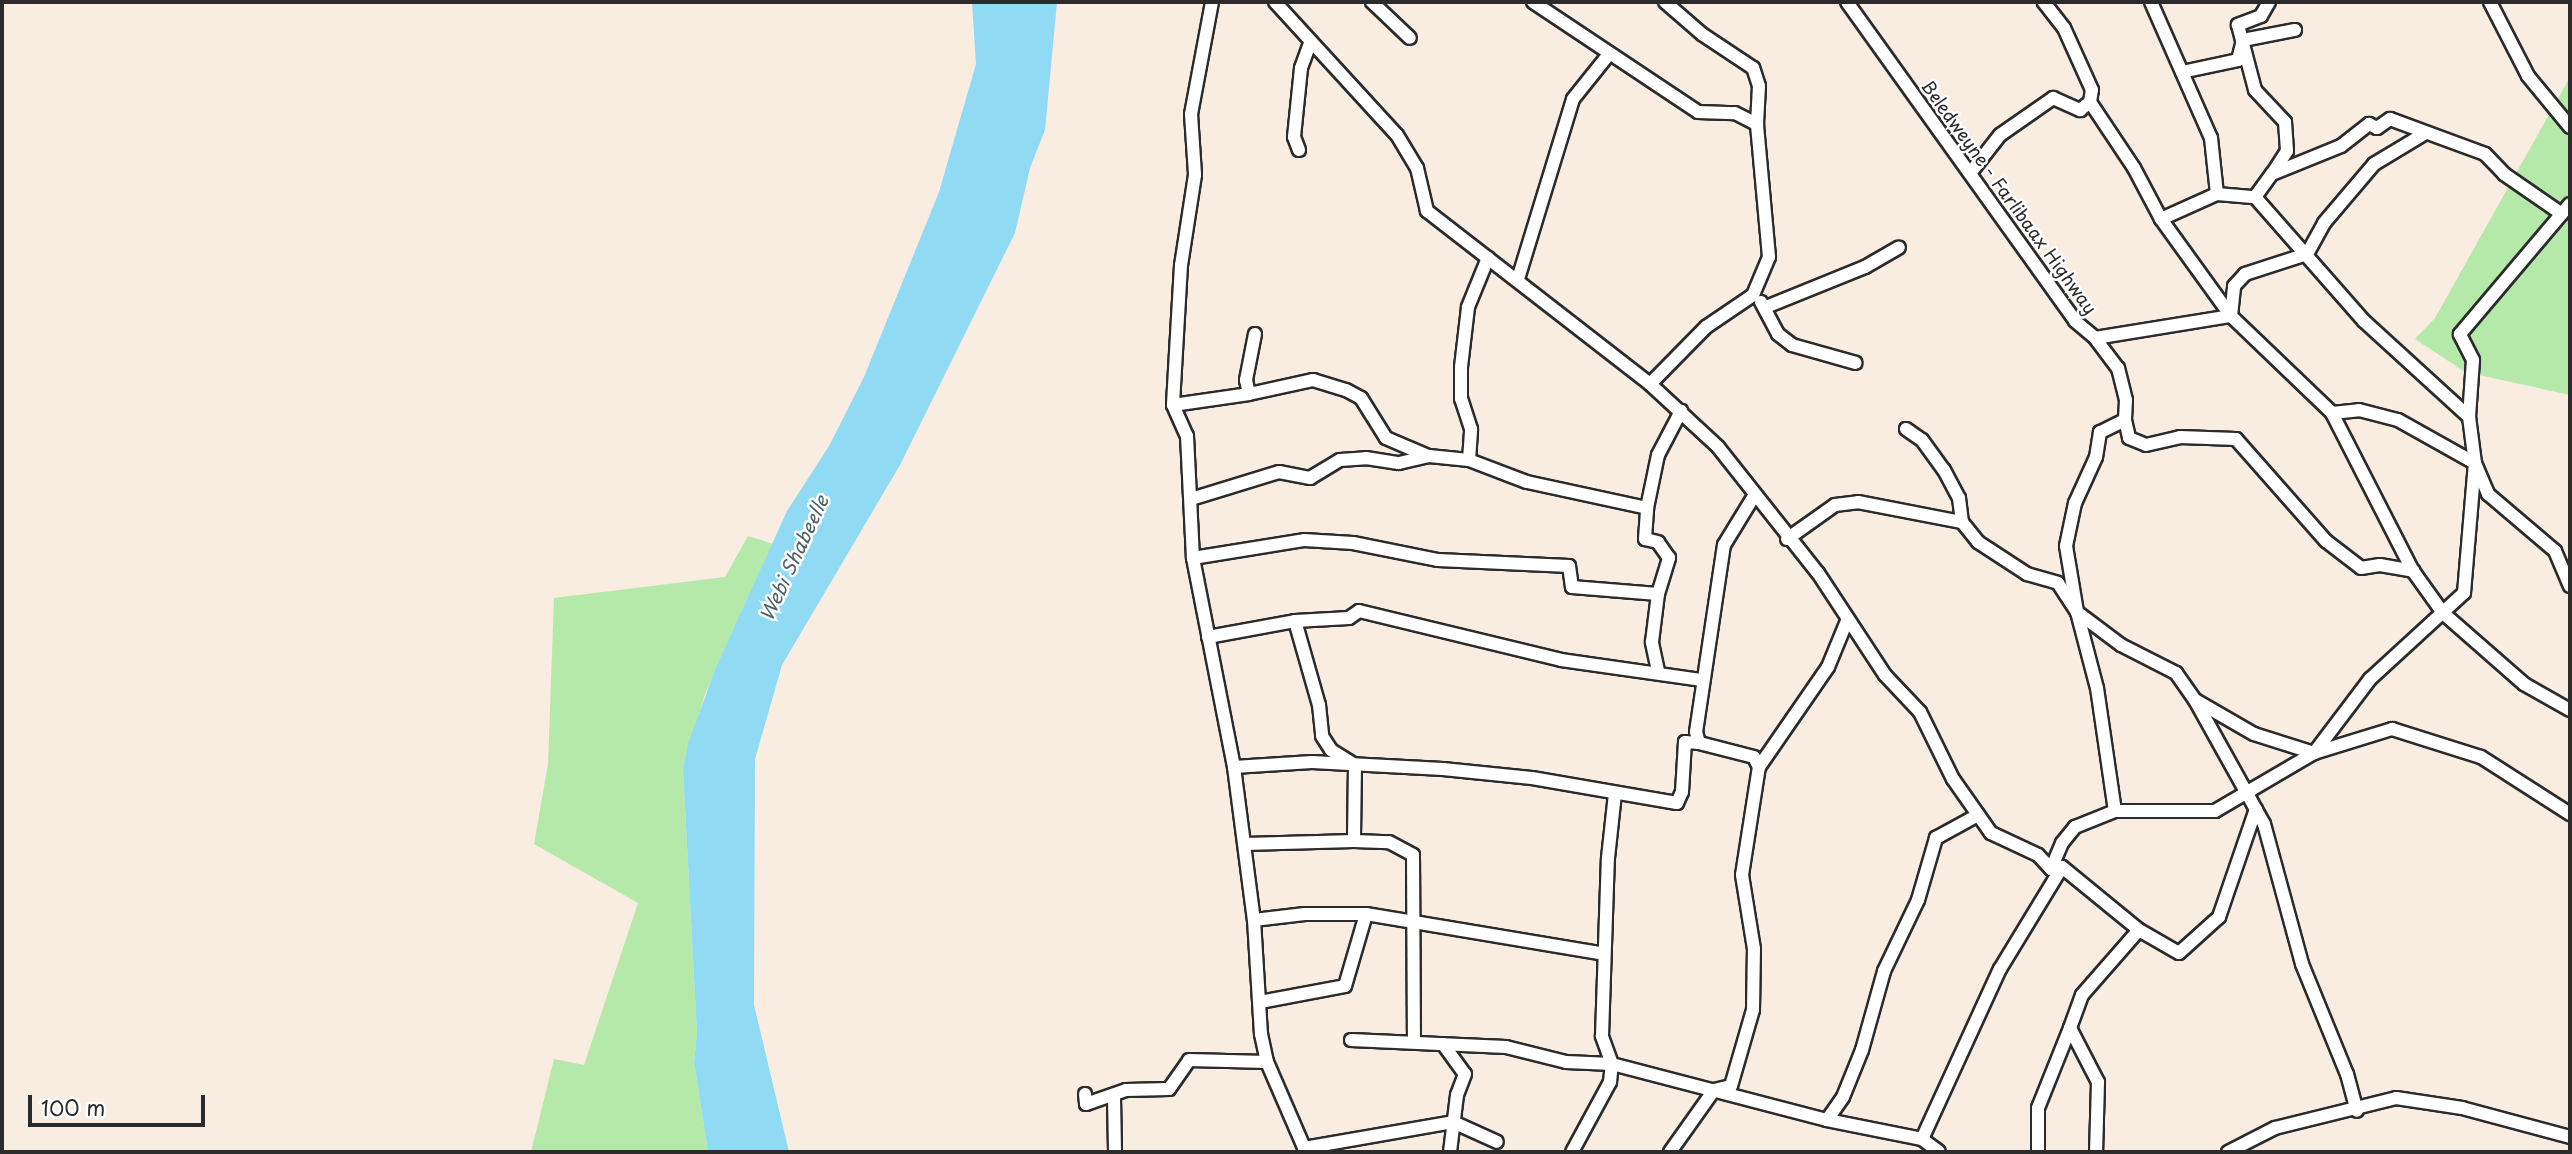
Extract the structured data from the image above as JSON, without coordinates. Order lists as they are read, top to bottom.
{
  "streets": {
    "street": ["Beledweyne - Farlibaax Highway"]
  },
  "water": ["Webi Shabeelle"],
  "scale_bar": "100 m"
}
